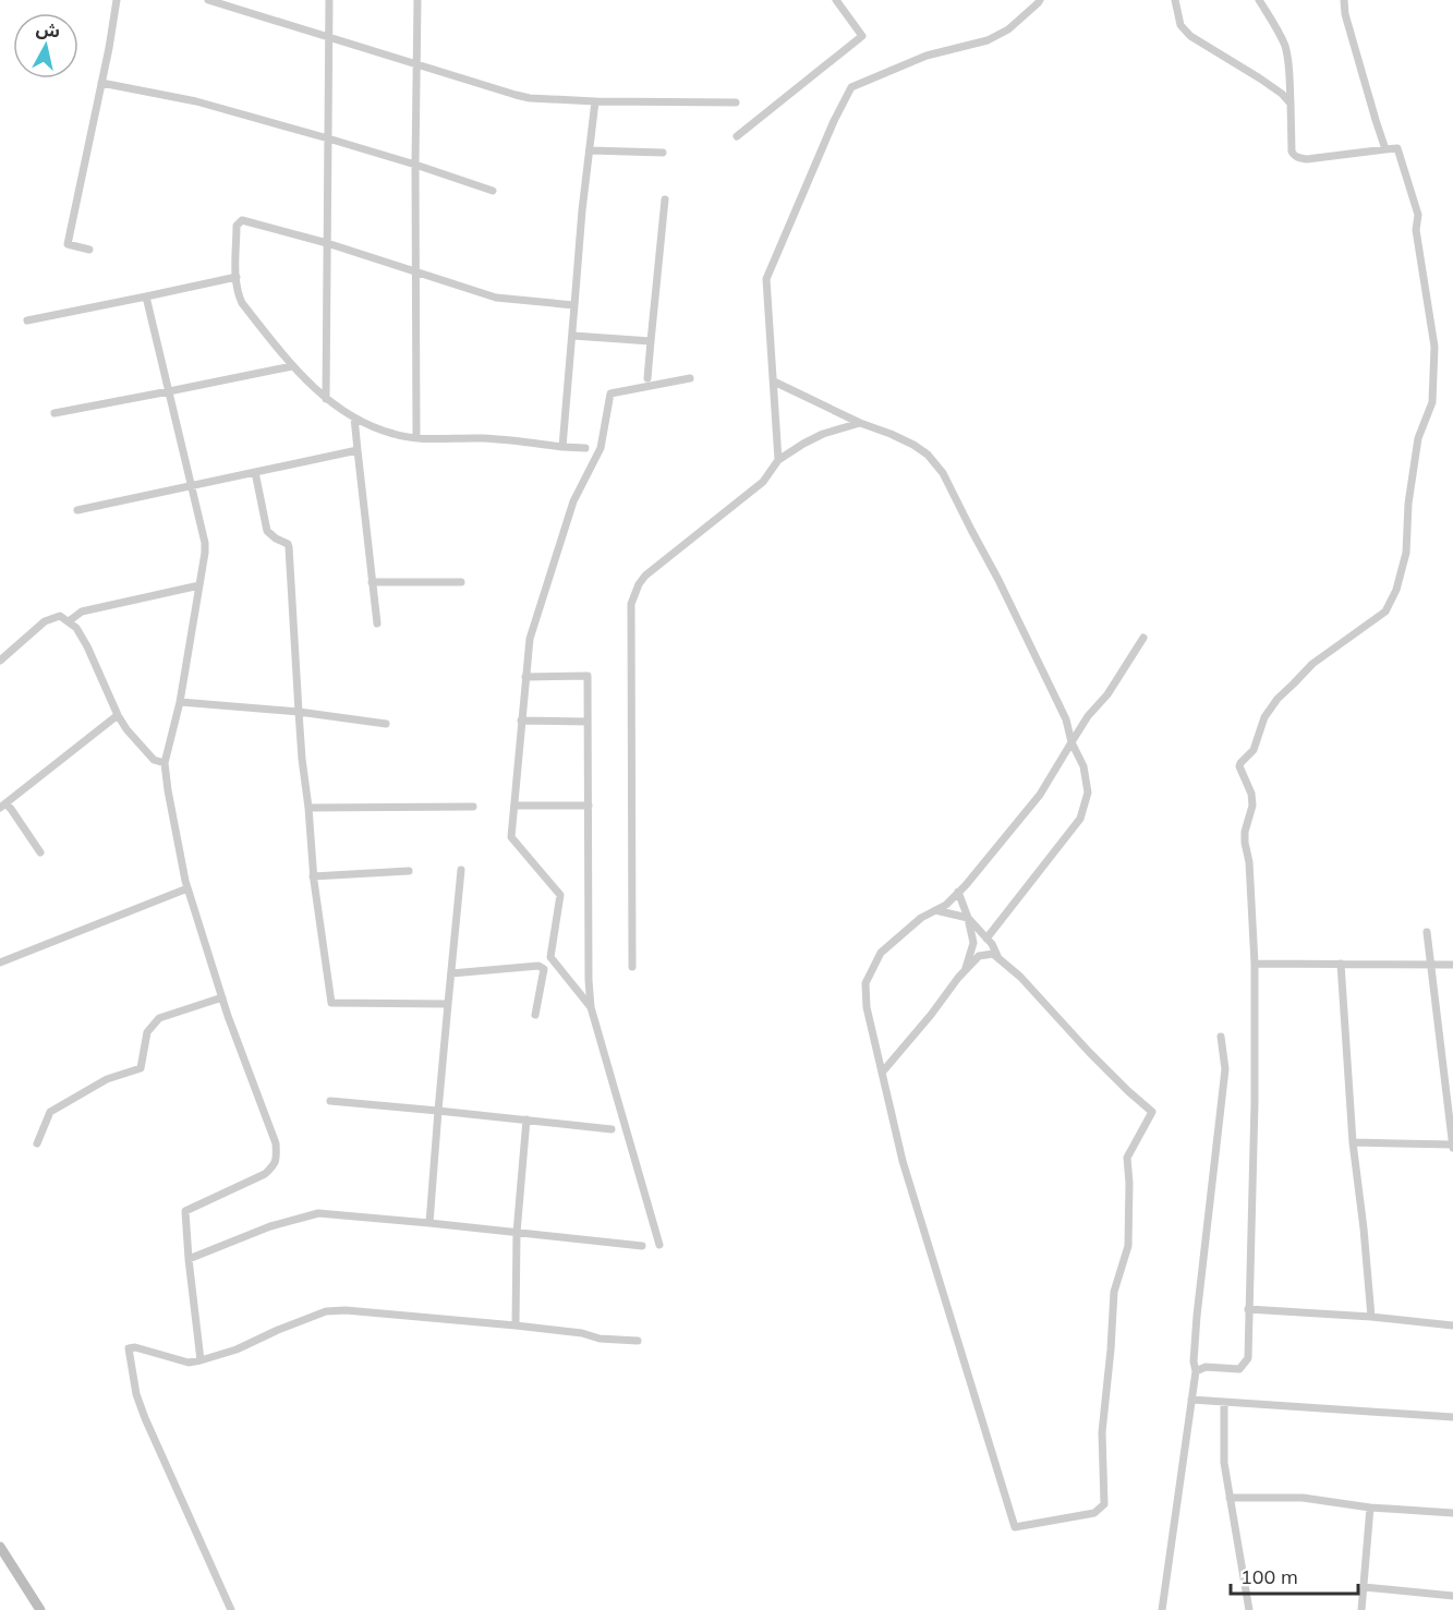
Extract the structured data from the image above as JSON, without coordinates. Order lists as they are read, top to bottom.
{
  "scale_bar": "100 m",
  "north": "top"
}
